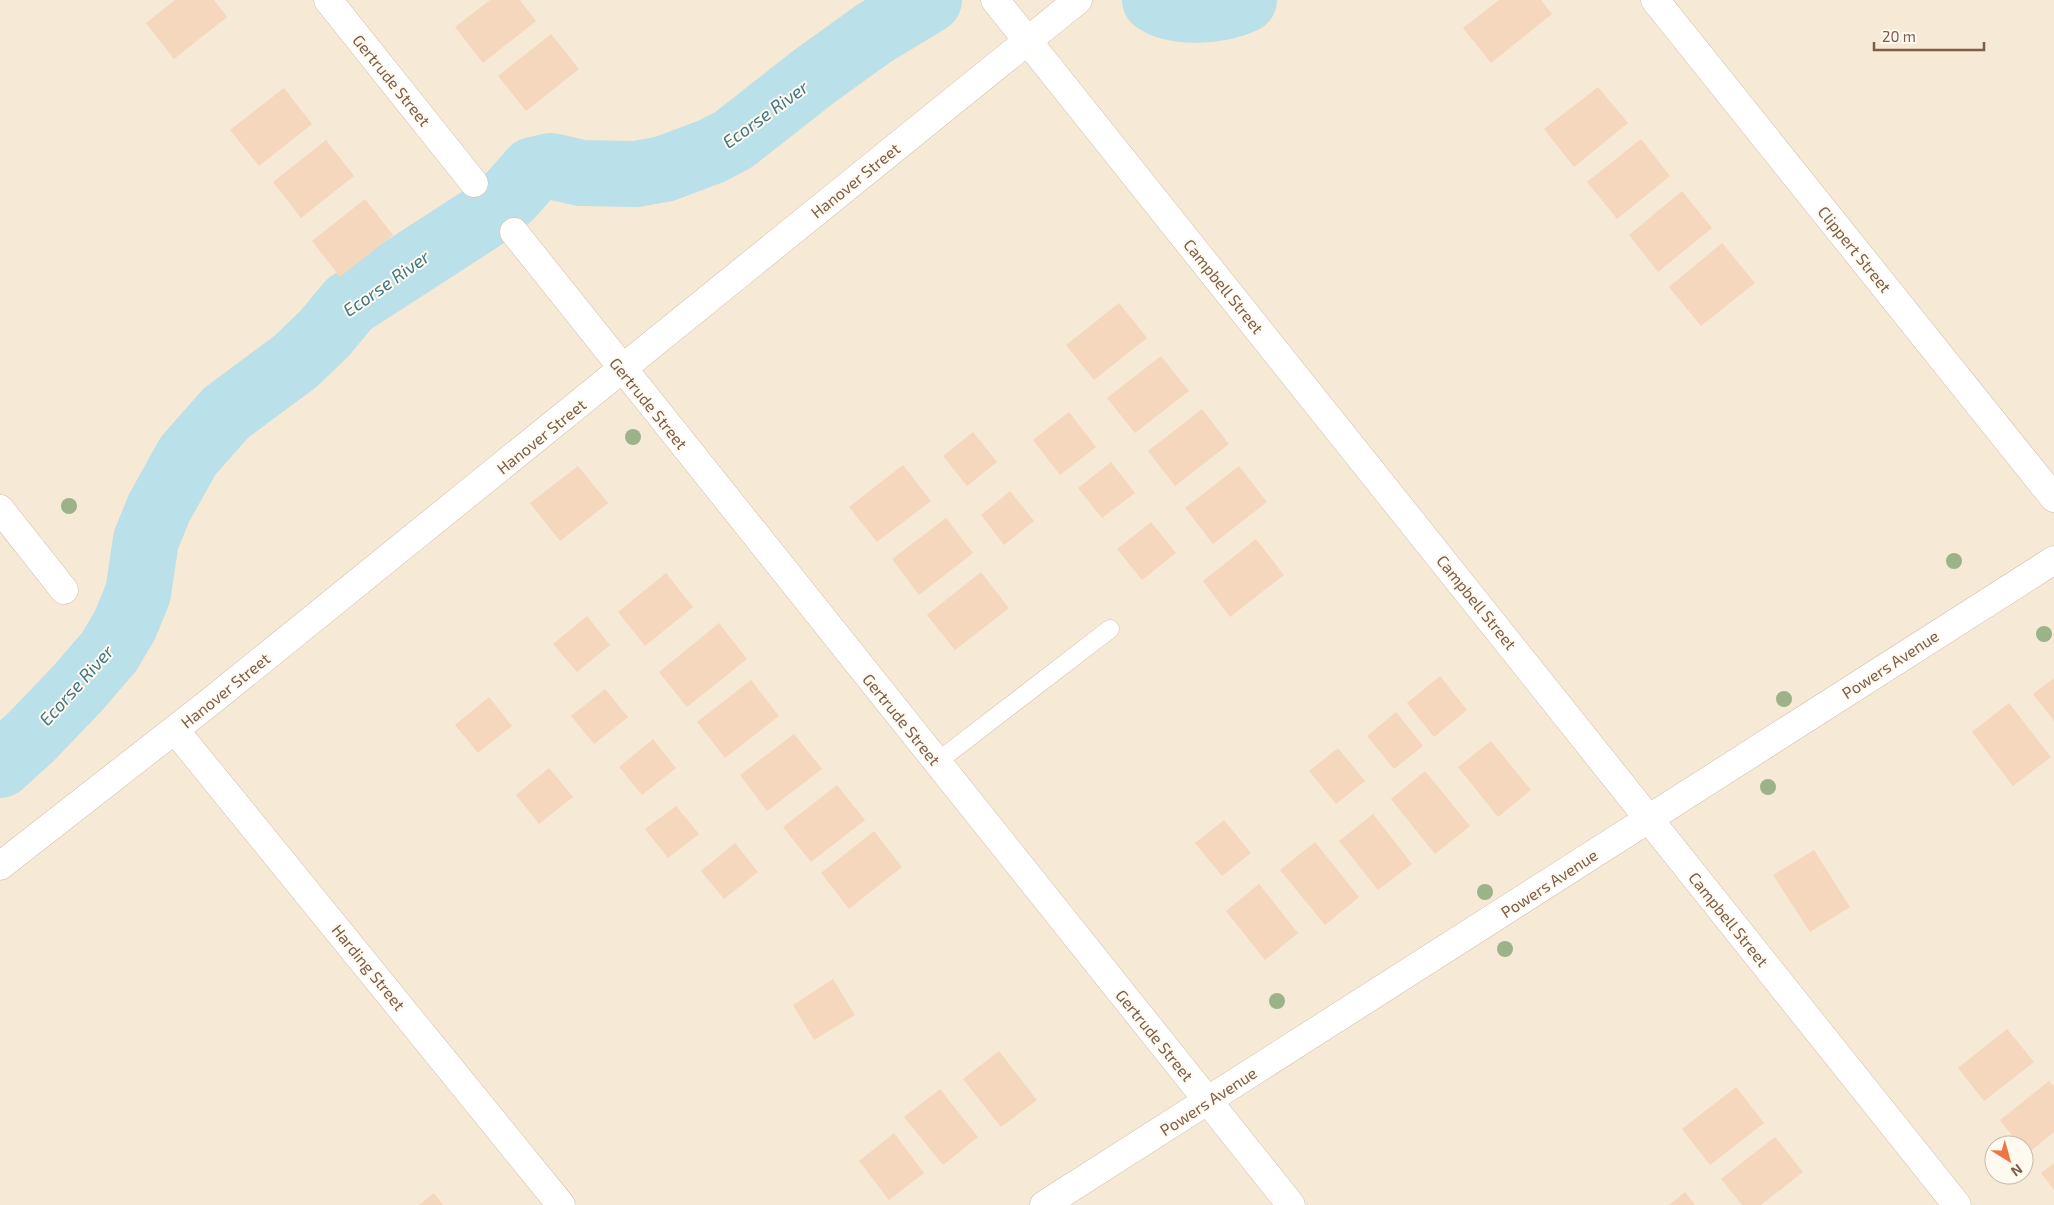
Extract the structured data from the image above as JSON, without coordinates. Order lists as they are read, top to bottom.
{
  "streets": {
    "street": [
      "Gertrude Street",
      "Hanover Street",
      "Clippert Street",
      "Campbell Street",
      "Powers Avenue",
      "Harding Street"
    ]
  },
  "crossings": [
    ["Gertrude Street", "Hanover Street"],
    ["Gertrude Street", "Powers Avenue"],
    ["Hanover Street", "Campbell Street"],
    ["Hanover Street", "Harding Street"],
    ["Campbell Street", "Powers Avenue"]
  ],
  "water": ["Ecorse River"],
  "scale_bar": "20 m",
  "north": "bottom right"
}
